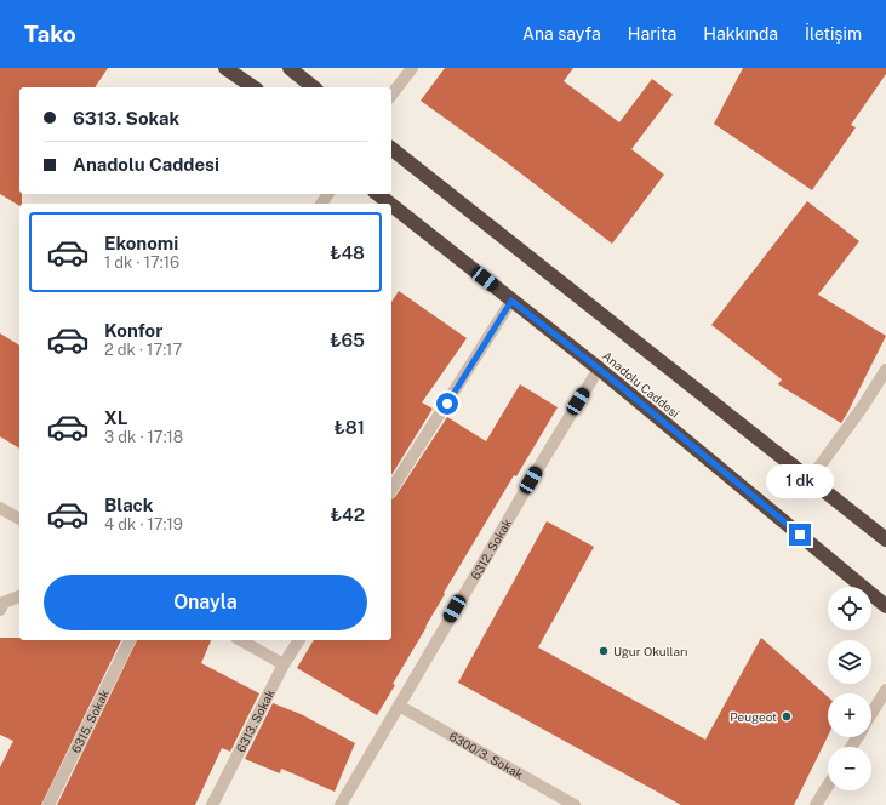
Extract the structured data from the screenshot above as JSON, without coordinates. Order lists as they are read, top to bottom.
{
  "streets": {
    "highway": ["Anadolu Caddesi"],
    "street": [
      "6312. Sokak",
      "6313. Sokak",
      "6315. Sokak",
      "6300/3. Sokak"
    ]
  },
  "crossings": [
    ["Anadolu Caddesi", "6312. Sokak"],
    ["6312. Sokak", "6300/3. Sokak"]
  ],
  "places": ["Uğur Okulları", "Peugeot"],
  "page": {
    "header": "Tako",
    "nav": [
      "Ana sayfa",
      "Harita",
      "Hakkında",
      "İletişim"
    ],
    "banner": ["6313. Sokak", "Anadolu Caddesi"],
    "list": [
      {
        "name": "Ekonomi",
        "note": "1 dk · 17:16",
        "value": "₺48"
      },
      {
        "name": "Konfor",
        "note": "2 dk · 17:17",
        "value": "₺65"
      },
      {
        "name": "XL",
        "note": "3 dk · 17:18",
        "value": "₺81"
      },
      {
        "name": "Black",
        "note": "4 dk · 17:19",
        "value": "₺42"
      }
    ],
    "bubble": "1 dk",
    "buttons": "Onayla",
    "map_buttons": ["+", "−"]
  }
}
